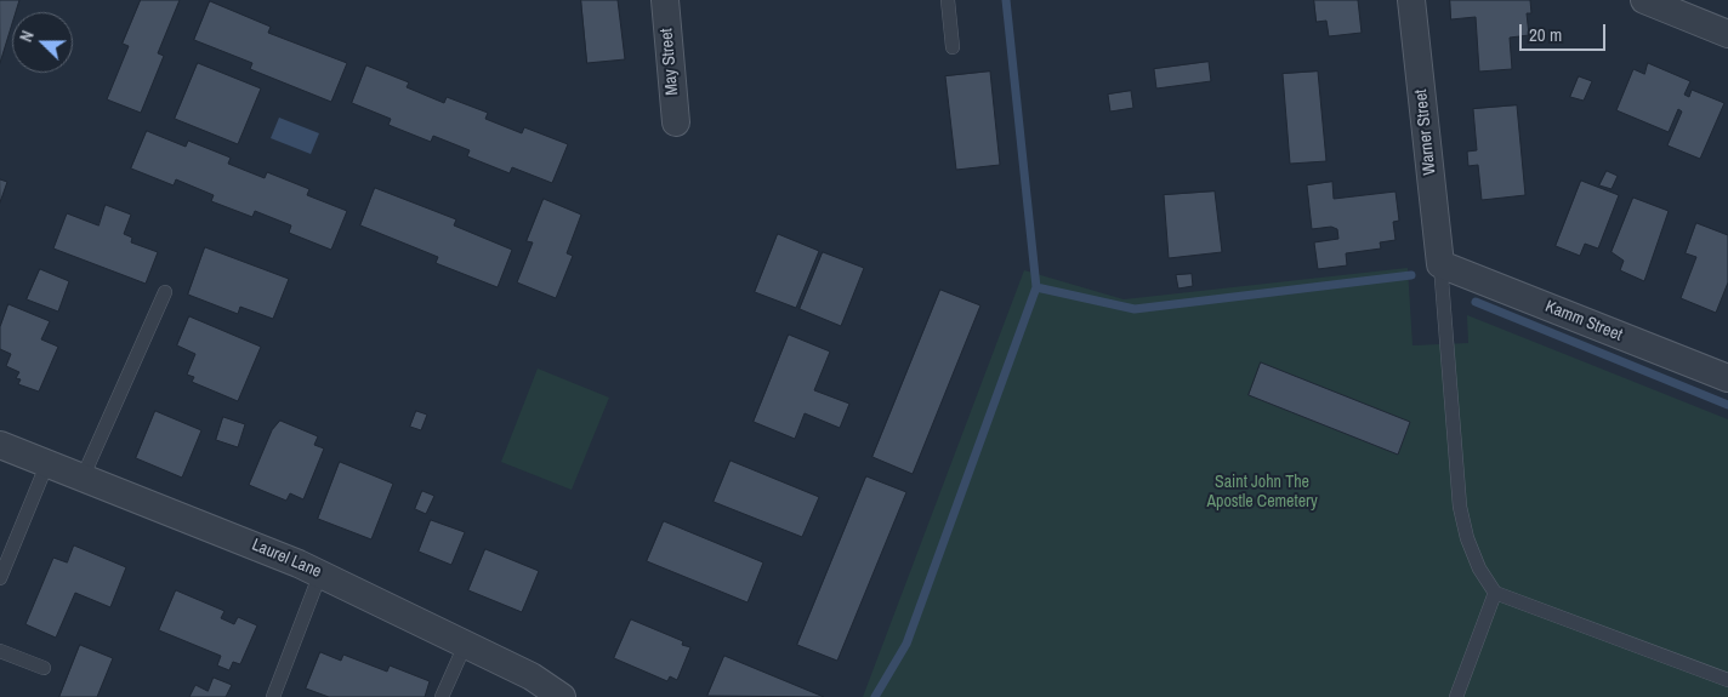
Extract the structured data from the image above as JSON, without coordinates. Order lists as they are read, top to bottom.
{
  "streets": {
    "street": [
      "May Street",
      "Warner Street",
      "Kamm Street",
      "Laurel Lane"
    ]
  },
  "crossings": [
    ["Warner Street", "Kamm Street"]
  ],
  "parks": ["Saint John The Apostle Cemetery"],
  "scale_bar": "20 m",
  "north": "left"
}
